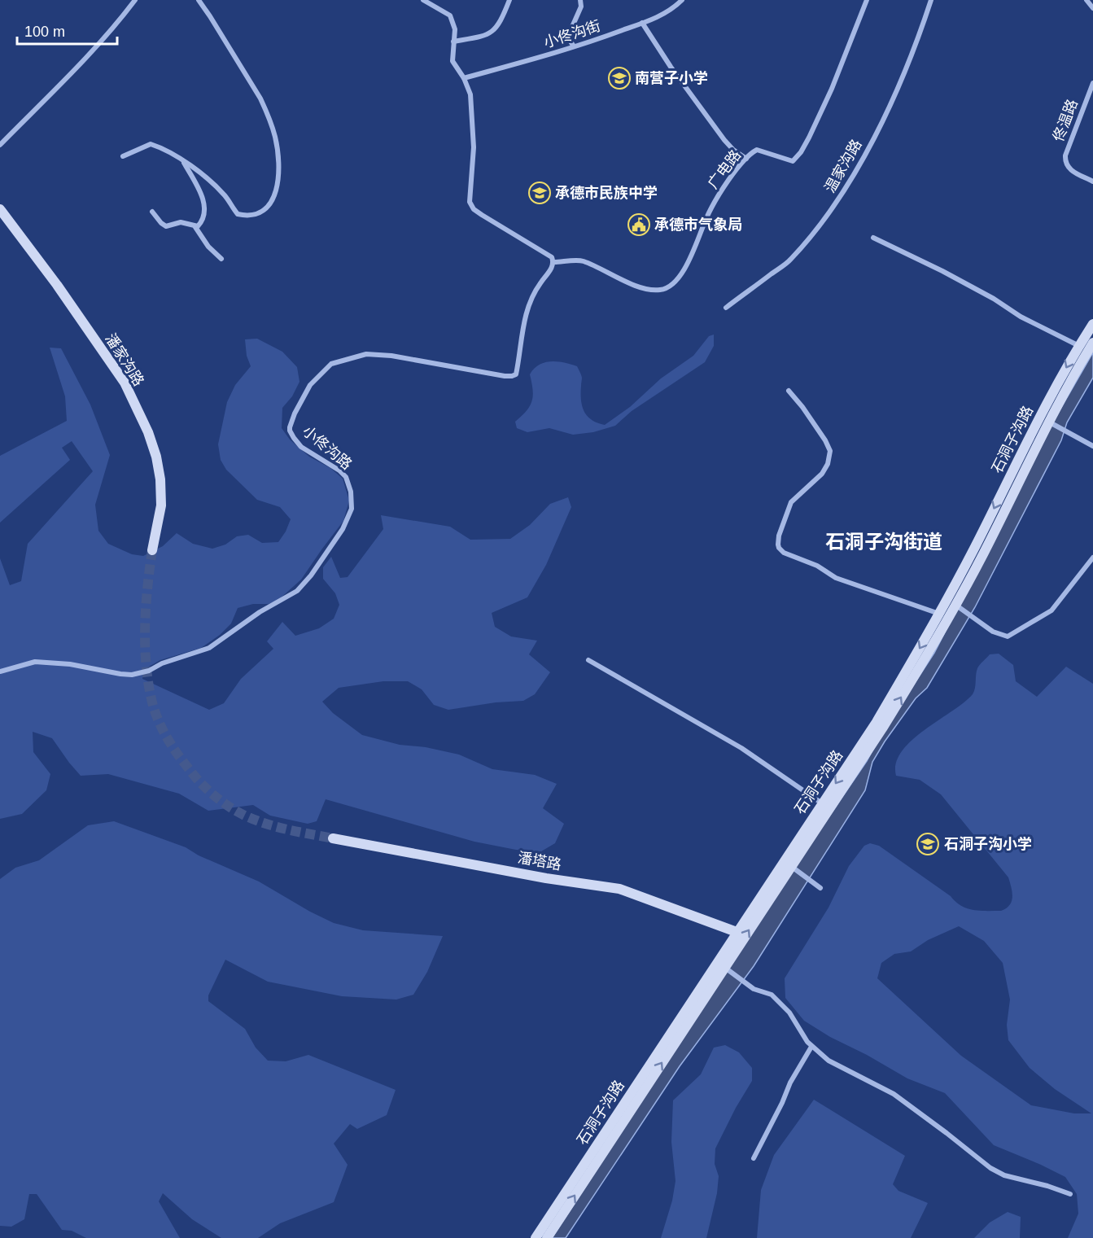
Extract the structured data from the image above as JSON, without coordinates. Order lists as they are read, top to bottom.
{
  "streets": {
    "main road": ["潘家沟路", "石洞子沟路", "潘塔路"],
    "street": [
      "小佟沟街",
      "佟温路",
      "温家沟路",
      "广电路",
      "小佟沟路"
    ]
  },
  "crossings": [
    ["广电路", "小佟沟路"],
    ["石洞子沟路", "潘塔路"]
  ],
  "districts": ["石洞子沟街道"],
  "places": {
    "school or university": ["南营子小学", "承德市民族中学", "石洞子沟小学"],
    "public building": ["承德市气象局"]
  },
  "scale_bar": "100 m"
}
